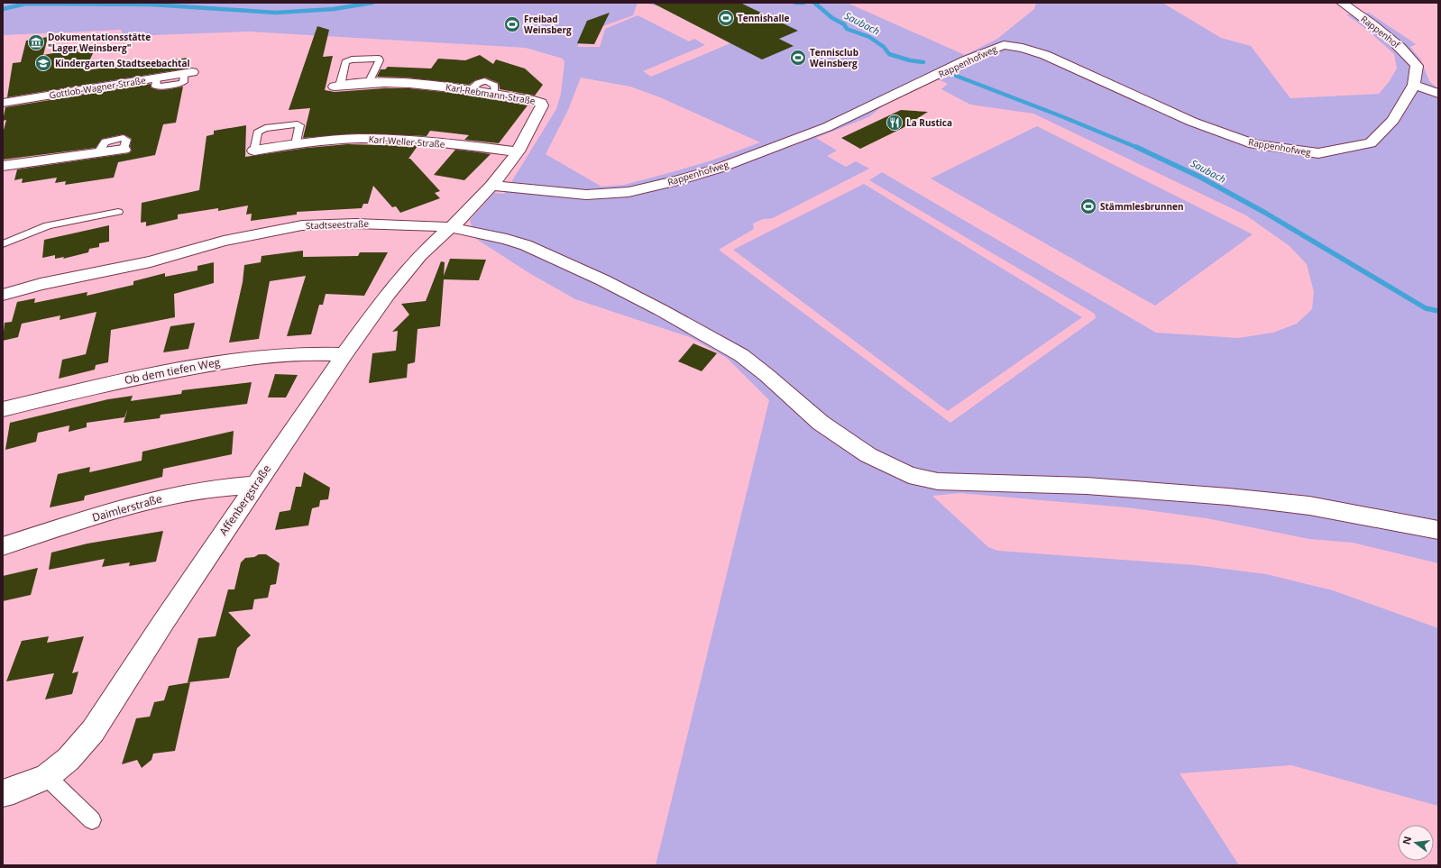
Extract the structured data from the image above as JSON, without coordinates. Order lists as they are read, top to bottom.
{
  "streets": {
    "street": [
      "Rappenhof",
      "Rappenhofweg",
      "Gottlob-Wagner-Straße",
      "Karl-Rebmann-Straße",
      "Karl-Weller-Straße",
      "Stadtseestraße",
      "Ob dem tiefen Weg",
      "Affenbergstraße",
      "Daimlerstraße"
    ]
  },
  "crossings": [
    ["Rappenhof", "Rappenhofweg"],
    ["Rappenhofweg", "Karl-Rebmann-Straße"],
    ["Karl-Rebmann-Straße", "Karl-Weller-Straße"],
    ["Karl-Rebmann-Straße", "Stadtseestraße"],
    ["Karl-Rebmann-Straße", "Affenbergstraße"],
    ["Stadtseestraße", "Affenbergstraße"],
    ["Ob dem tiefen Weg", "Affenbergstraße"],
    ["Affenbergstraße", "Daimlerstraße"]
  ],
  "water": ["Saubach"],
  "places": {
    "sports": [
      "Tennishalle",
      "Freibad Weinsberg",
      "Tennisclub Weinsberg",
      "Stämmlesbrunnen"
    ],
    "museum": ["Dokumentationsstätte \"Lager Weinsberg\""],
    "school or university": ["Kindergarten Stadtseebachtal"],
    "restaurant": ["La Rustica"]
  },
  "north": "left"
}
